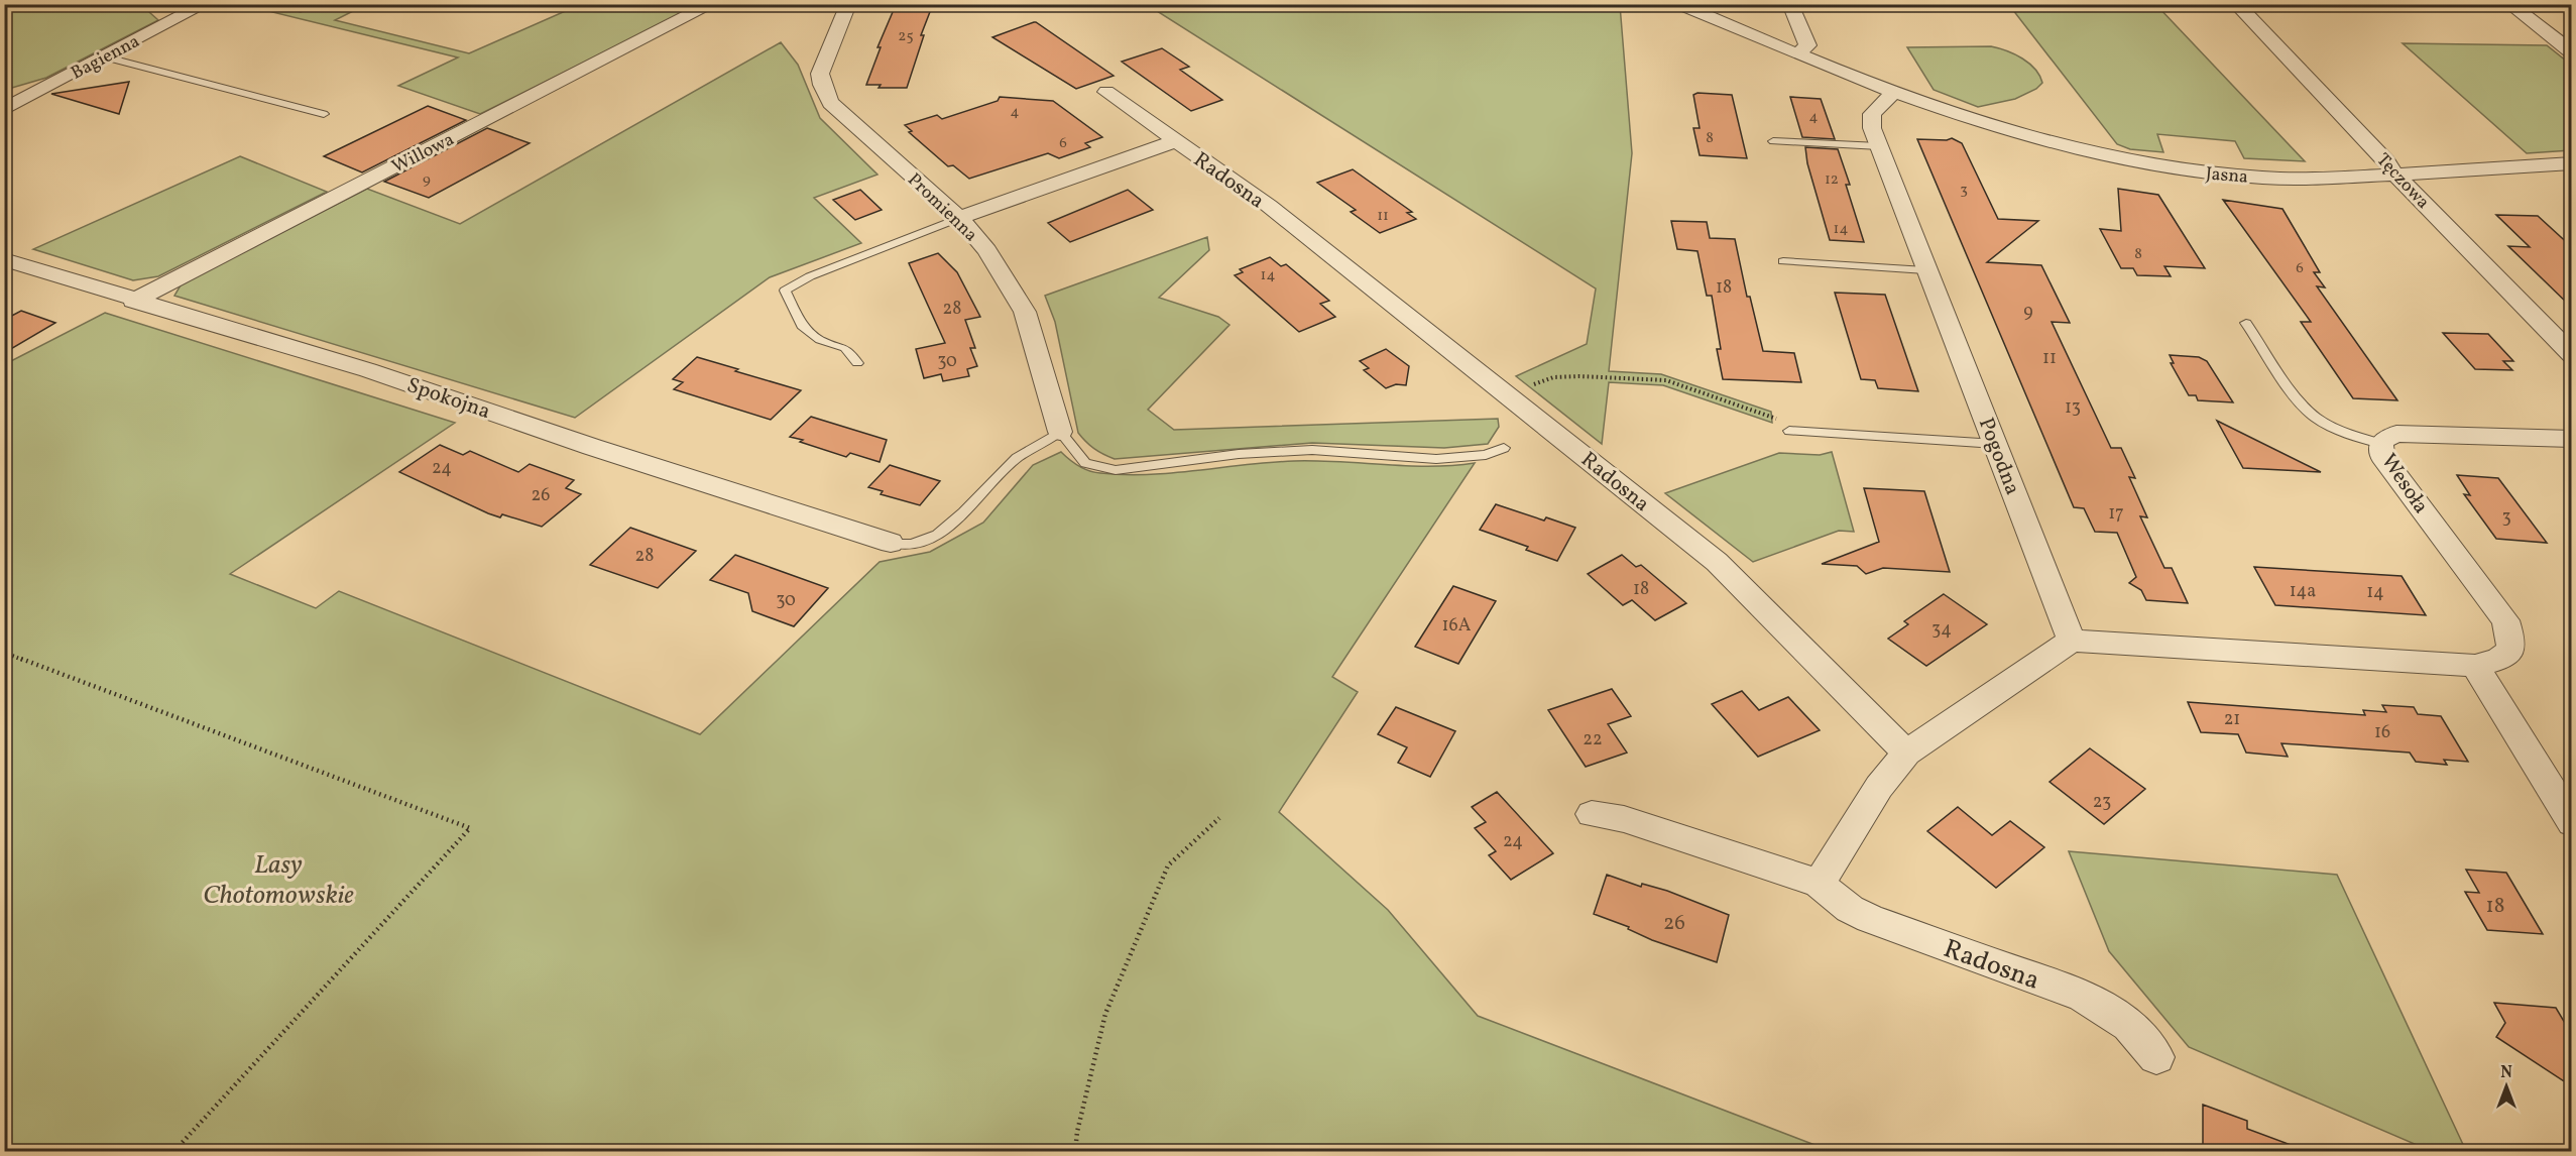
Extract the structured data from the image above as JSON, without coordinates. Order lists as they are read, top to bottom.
{
  "streets": {
    "street": [
      "Bagienna",
      "Willowa",
      "Jasna",
      "Radosna",
      "Tęczowa",
      "Promienna",
      "Spokojna",
      "Pogodna",
      "Wesoła"
    ]
  },
  "crossings": [
    ["Willowa", "Spokojna"],
    ["Jasna", "Tęczowa"],
    ["Jasna", "Pogodna"],
    ["Radosna", "Promienna"],
    ["Pogodna", "Wesoła"]
  ],
  "parks": ["Lasy Chotomowskie"],
  "house_numbers": [
    "25",
    "4",
    "4",
    "8",
    "6",
    "9",
    "12",
    "3",
    "11",
    "14",
    "8",
    "6",
    "14",
    "18",
    "28",
    "9",
    "11",
    "30",
    "13",
    "24",
    "26",
    "17",
    "3",
    "28",
    "18",
    "14a",
    "14",
    "30",
    "16A",
    "34",
    "21",
    "16",
    "22",
    "23",
    "24",
    "18",
    "26"
  ],
  "north": "top"
}
